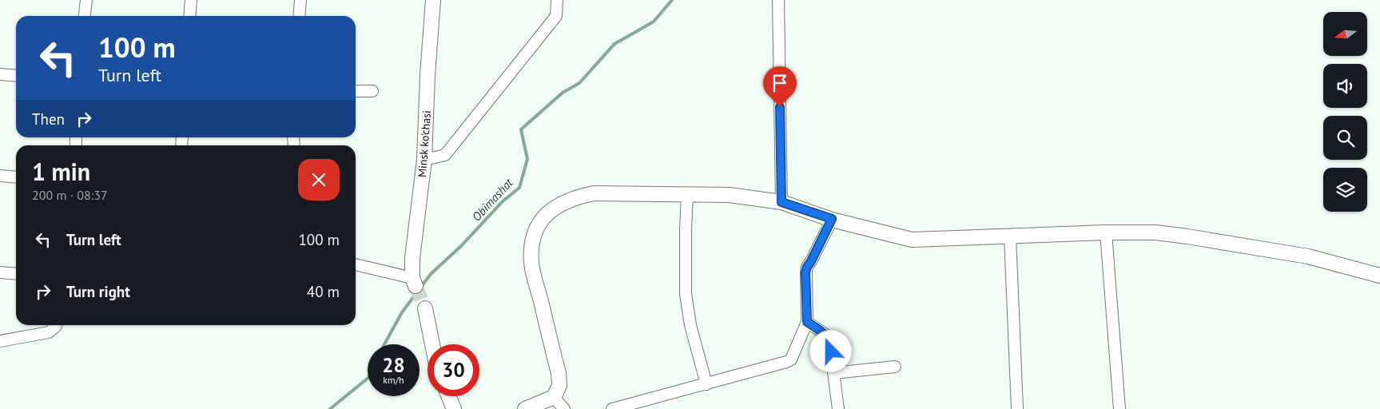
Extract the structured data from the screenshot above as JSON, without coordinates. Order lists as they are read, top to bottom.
{
  "streets": {
    "street": ["Minsk ko'chasi"]
  },
  "water": ["Obimashat"],
  "north": "left",
  "page": {
    "turn": ["100 m", "Turn left"],
    "then": "Then",
    "heading": ["1 min", "200 m · 08:37"],
    "list": [
      {
        "name": "Turn left",
        "value": "100 m"
      },
      {
        "name": "Turn right",
        "value": "40 m"
      }
    ],
    "speed": "28 km/h",
    "limit": "30"
  }
}
